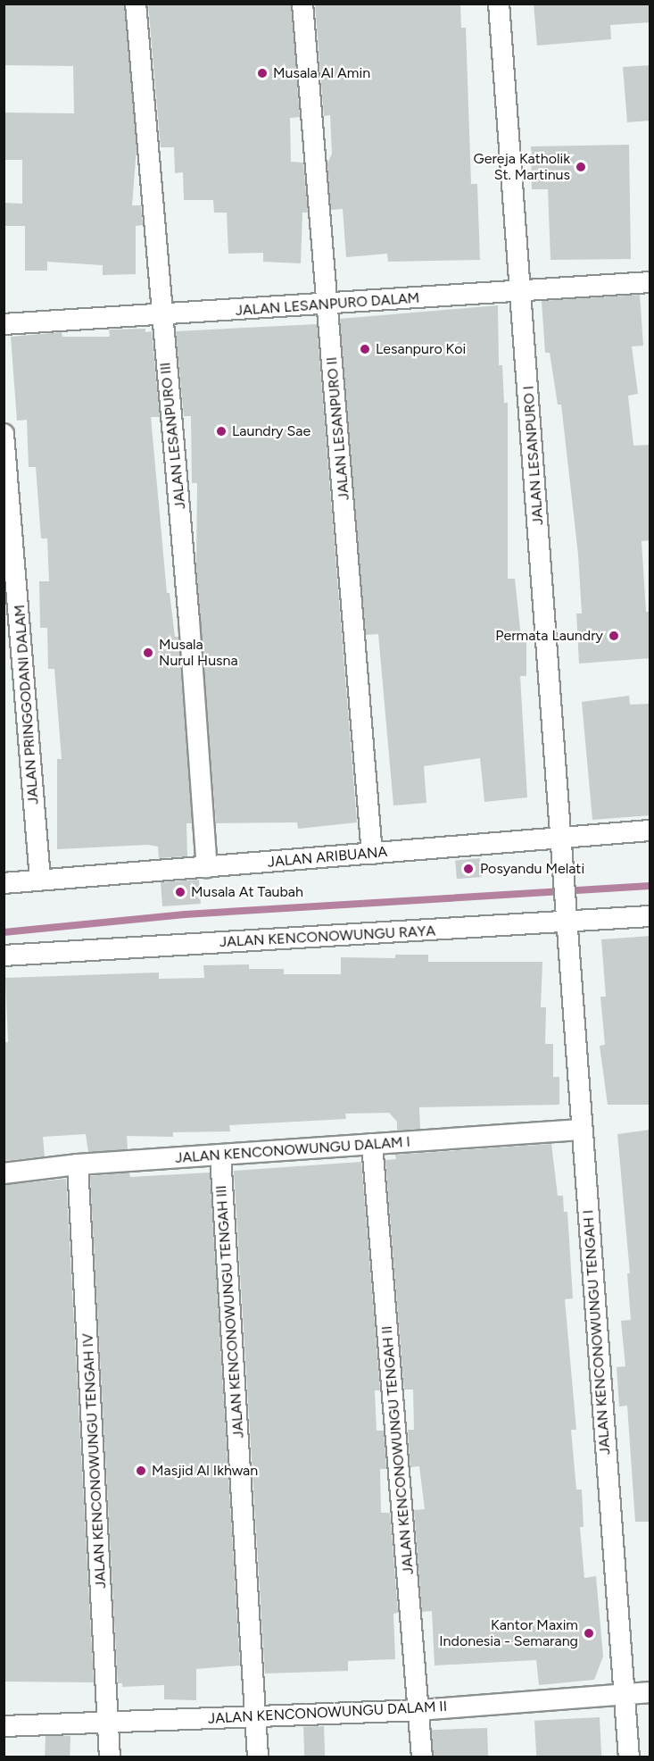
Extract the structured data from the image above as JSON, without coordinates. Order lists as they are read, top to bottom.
{
  "streets": {
    "street": [
      "JALAN LESANPURO DALAM",
      "JALAN LESANPURO II",
      "JALAN LESANPURO III",
      "JALAN LESANPURO I",
      "JALAN PRINGGODANI DALAM",
      "JALAN ARIBUANA",
      "JALAN KENCONOWUNGU RAYA",
      "JALAN KENCONOWUNGU DALAM I",
      "JALAN KENCONOWUNGU TENGAH III",
      "JALAN KENCONOWUNGU TENGAH I",
      "JALAN KENCONOWUNGU TENGAH II",
      "JALAN KENCONOWUNGU TENGAH IV",
      "JALAN KENCONOWUNGU DALAM II"
    ]
  },
  "crossings": [
    ["JALAN LESANPURO DALAM", "JALAN LESANPURO II"],
    ["JALAN LESANPURO DALAM", "JALAN LESANPURO III"],
    ["JALAN LESANPURO DALAM", "JALAN LESANPURO I"],
    ["JALAN LESANPURO II", "JALAN ARIBUANA"],
    ["JALAN LESANPURO III", "JALAN ARIBUANA"],
    ["JALAN LESANPURO I", "JALAN ARIBUANA"],
    ["JALAN LESANPURO I", "JALAN KENCONOWUNGU RAYA"],
    ["JALAN LESANPURO I", "JALAN KENCONOWUNGU TENGAH I"],
    ["JALAN PRINGGODANI DALAM", "JALAN ARIBUANA"],
    ["JALAN KENCONOWUNGU RAYA", "JALAN KENCONOWUNGU TENGAH I"],
    ["JALAN KENCONOWUNGU DALAM I", "JALAN KENCONOWUNGU TENGAH III"],
    ["JALAN KENCONOWUNGU DALAM I", "JALAN KENCONOWUNGU TENGAH I"],
    ["JALAN KENCONOWUNGU DALAM I", "JALAN KENCONOWUNGU TENGAH II"],
    ["JALAN KENCONOWUNGU DALAM I", "JALAN KENCONOWUNGU TENGAH IV"],
    ["JALAN KENCONOWUNGU TENGAH III", "JALAN KENCONOWUNGU DALAM II"],
    ["JALAN KENCONOWUNGU TENGAH I", "JALAN KENCONOWUNGU DALAM II"],
    ["JALAN KENCONOWUNGU TENGAH II", "JALAN KENCONOWUNGU DALAM II"],
    ["JALAN KENCONOWUNGU TENGAH IV", "JALAN KENCONOWUNGU DALAM II"]
  ],
  "places": [
    "Musala Al Amin",
    "Gereja Katholik St. Martinus",
    "Lesanpuro Koi",
    "Laundry Sae",
    "Permata Laundry",
    "Musala Nurul Husna",
    "Posyandu Melati",
    "Musala At Taubah",
    "Masjid Al Ikhwan",
    "Kantor Maxim Indonesia - Semarang"
  ]
}
